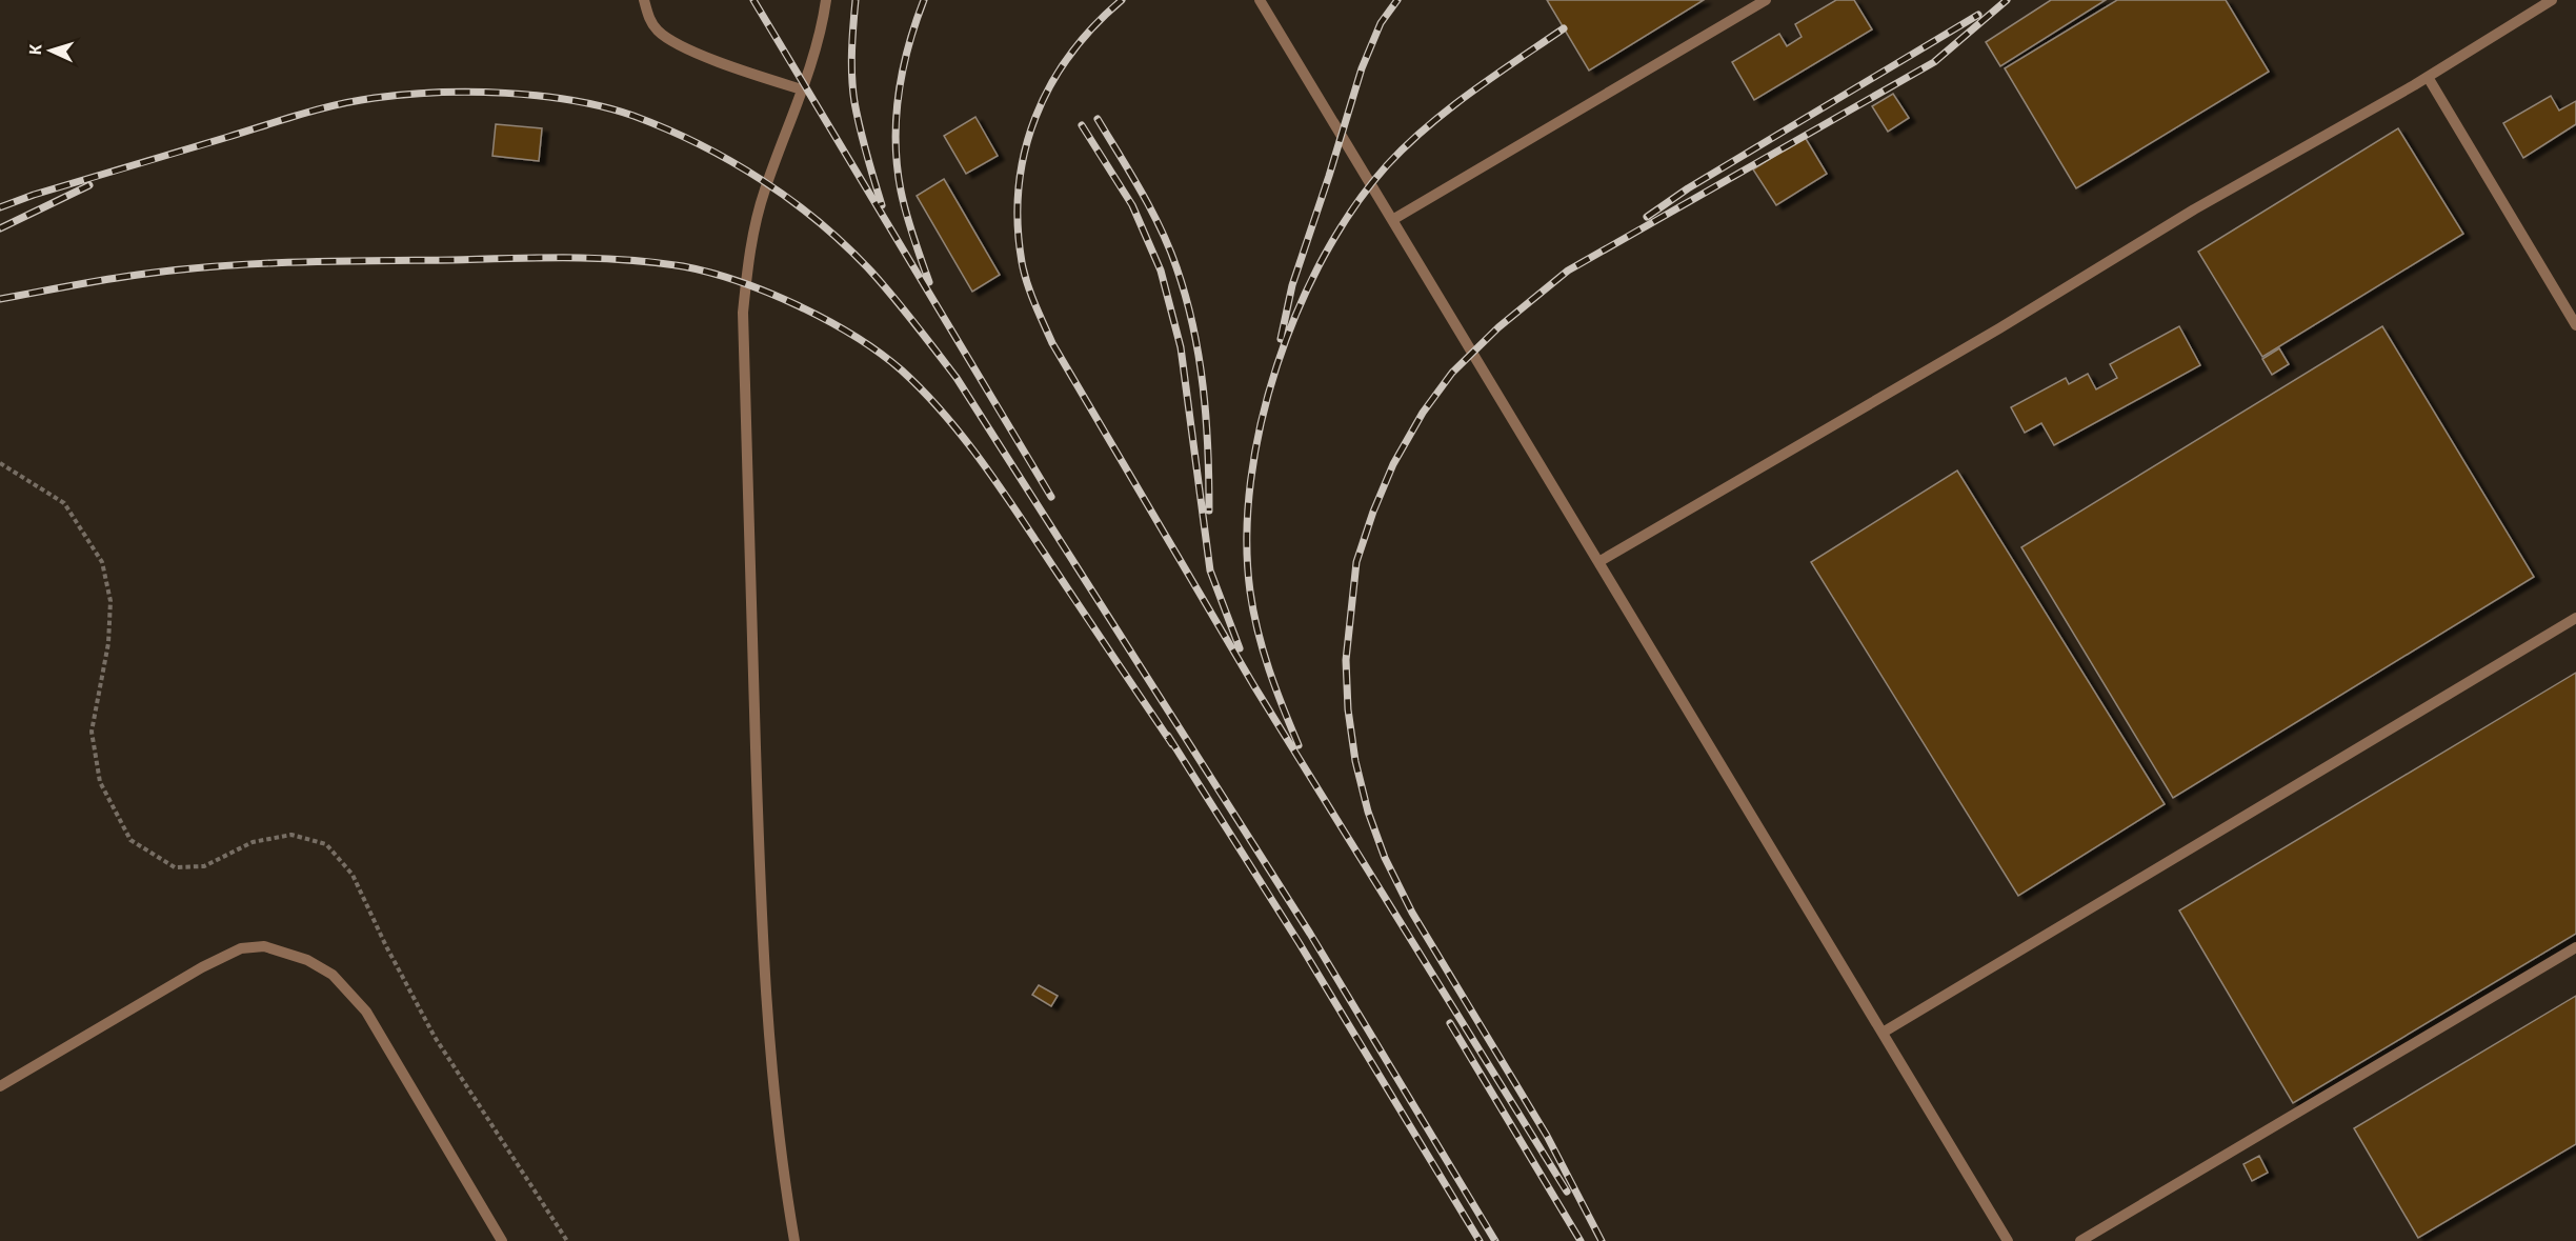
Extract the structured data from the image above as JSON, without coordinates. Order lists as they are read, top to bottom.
{
  "north": "left"
}
